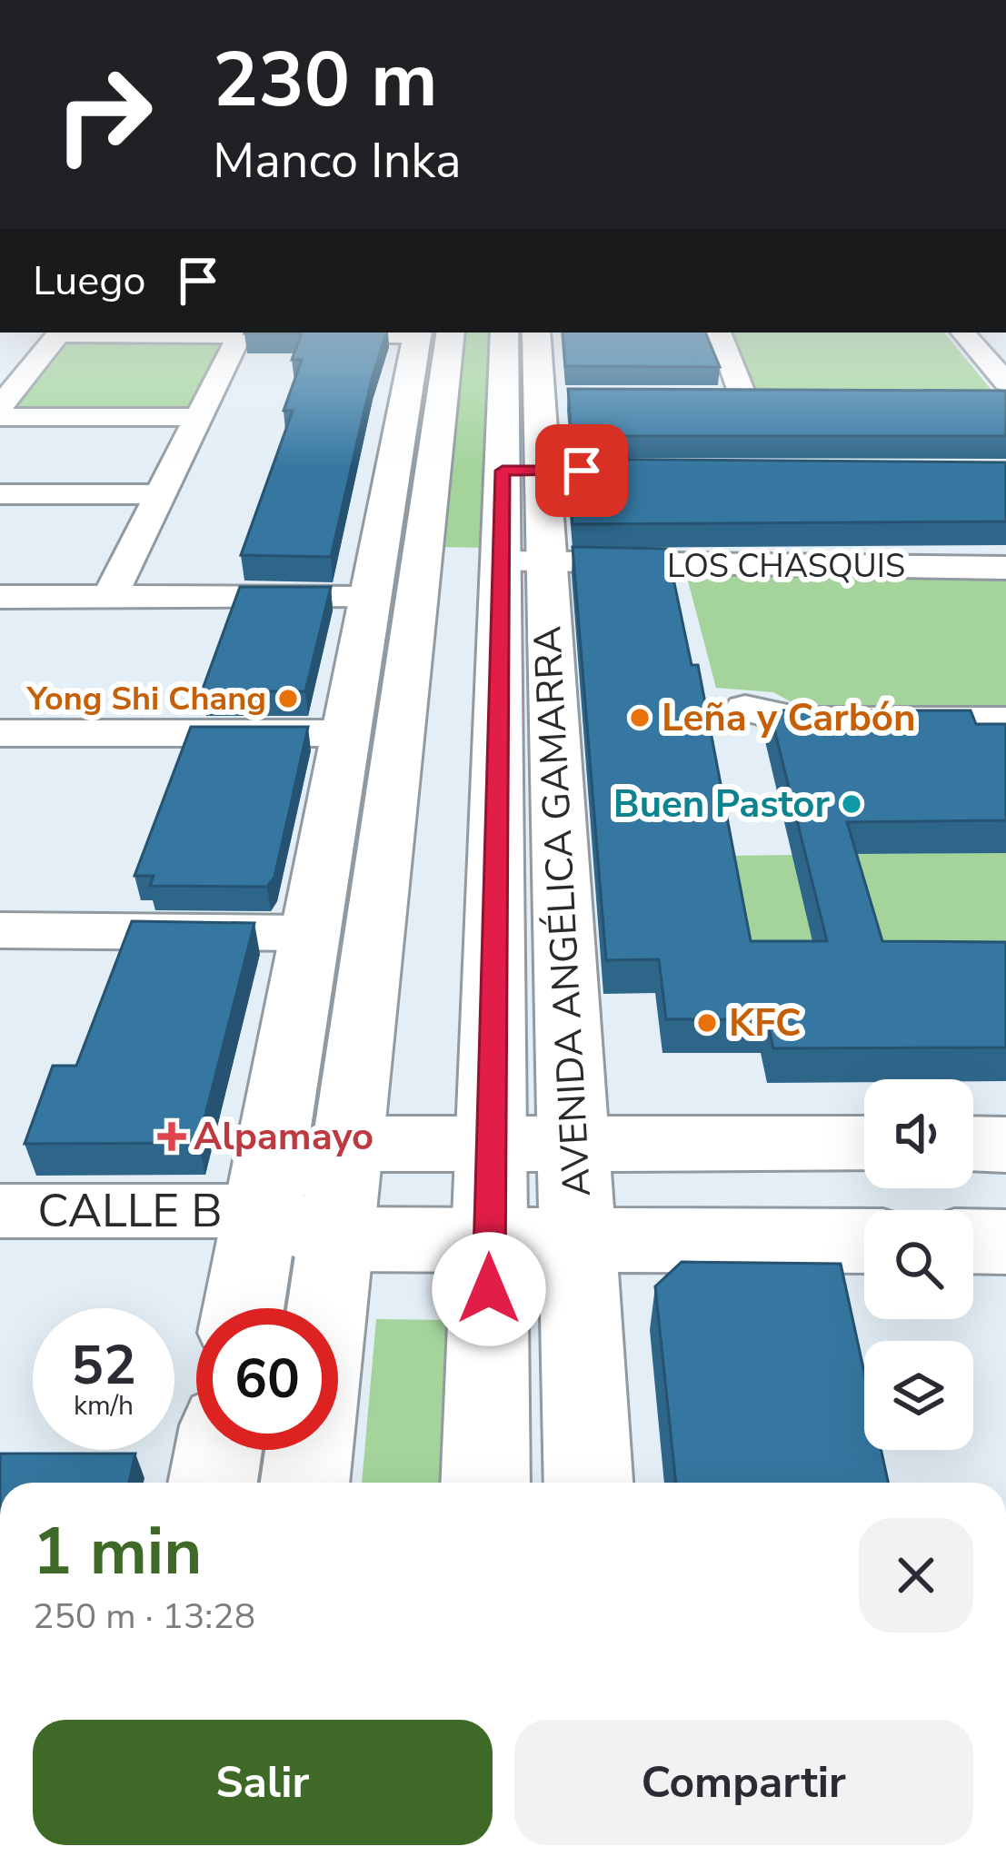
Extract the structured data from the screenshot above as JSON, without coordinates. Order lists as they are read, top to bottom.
{
  "streets": {
    "main road": ["AVENIDA ANGÉLICA GAMARRA"],
    "street": ["LOS CHASQUIS", "CALLE B"]
  },
  "crossings": [
    ["LOS CHASQUIS", "AVENIDA ANGÉLICA GAMARRA"]
  ],
  "places": {
    "other": [
      "Yong Shi Chang",
      "Leña y Carbón",
      "Buen Pastor",
      "KFC"
    ],
    "health": ["Alpamayo"]
  },
  "page": {
    "turn": ["230 m", "Manco Inka"],
    "then": "Luego",
    "speed": "52 km/h",
    "limit": "60",
    "heading": ["1 min", "250 m · 13:28"],
    "buttons": ["Salir", "Compartir"]
  }
}
